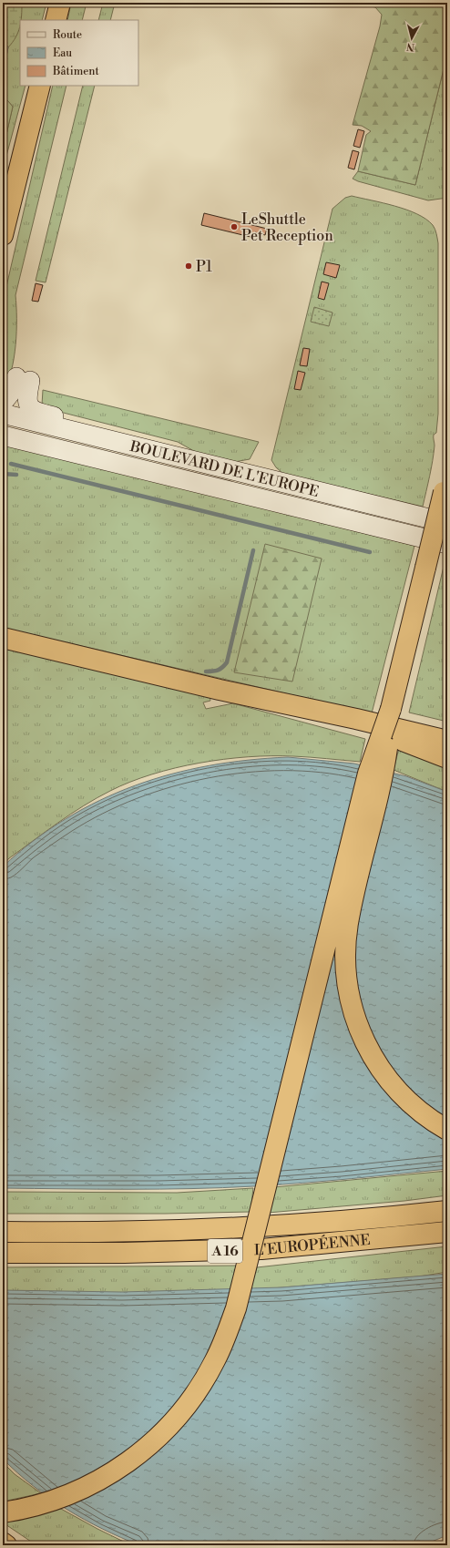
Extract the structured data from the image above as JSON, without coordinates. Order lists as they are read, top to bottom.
{
  "streets": {
    "highway": ["L'EUROPÉENNE", "A 16"],
    "main road": ["BOULEVARD DE L'EUROPE"]
  },
  "places": ["LeShuttle Pet Reception", "P1"],
  "legend": ["Route", "Eau", "Bâtiment"],
  "north": "bottom"
}
